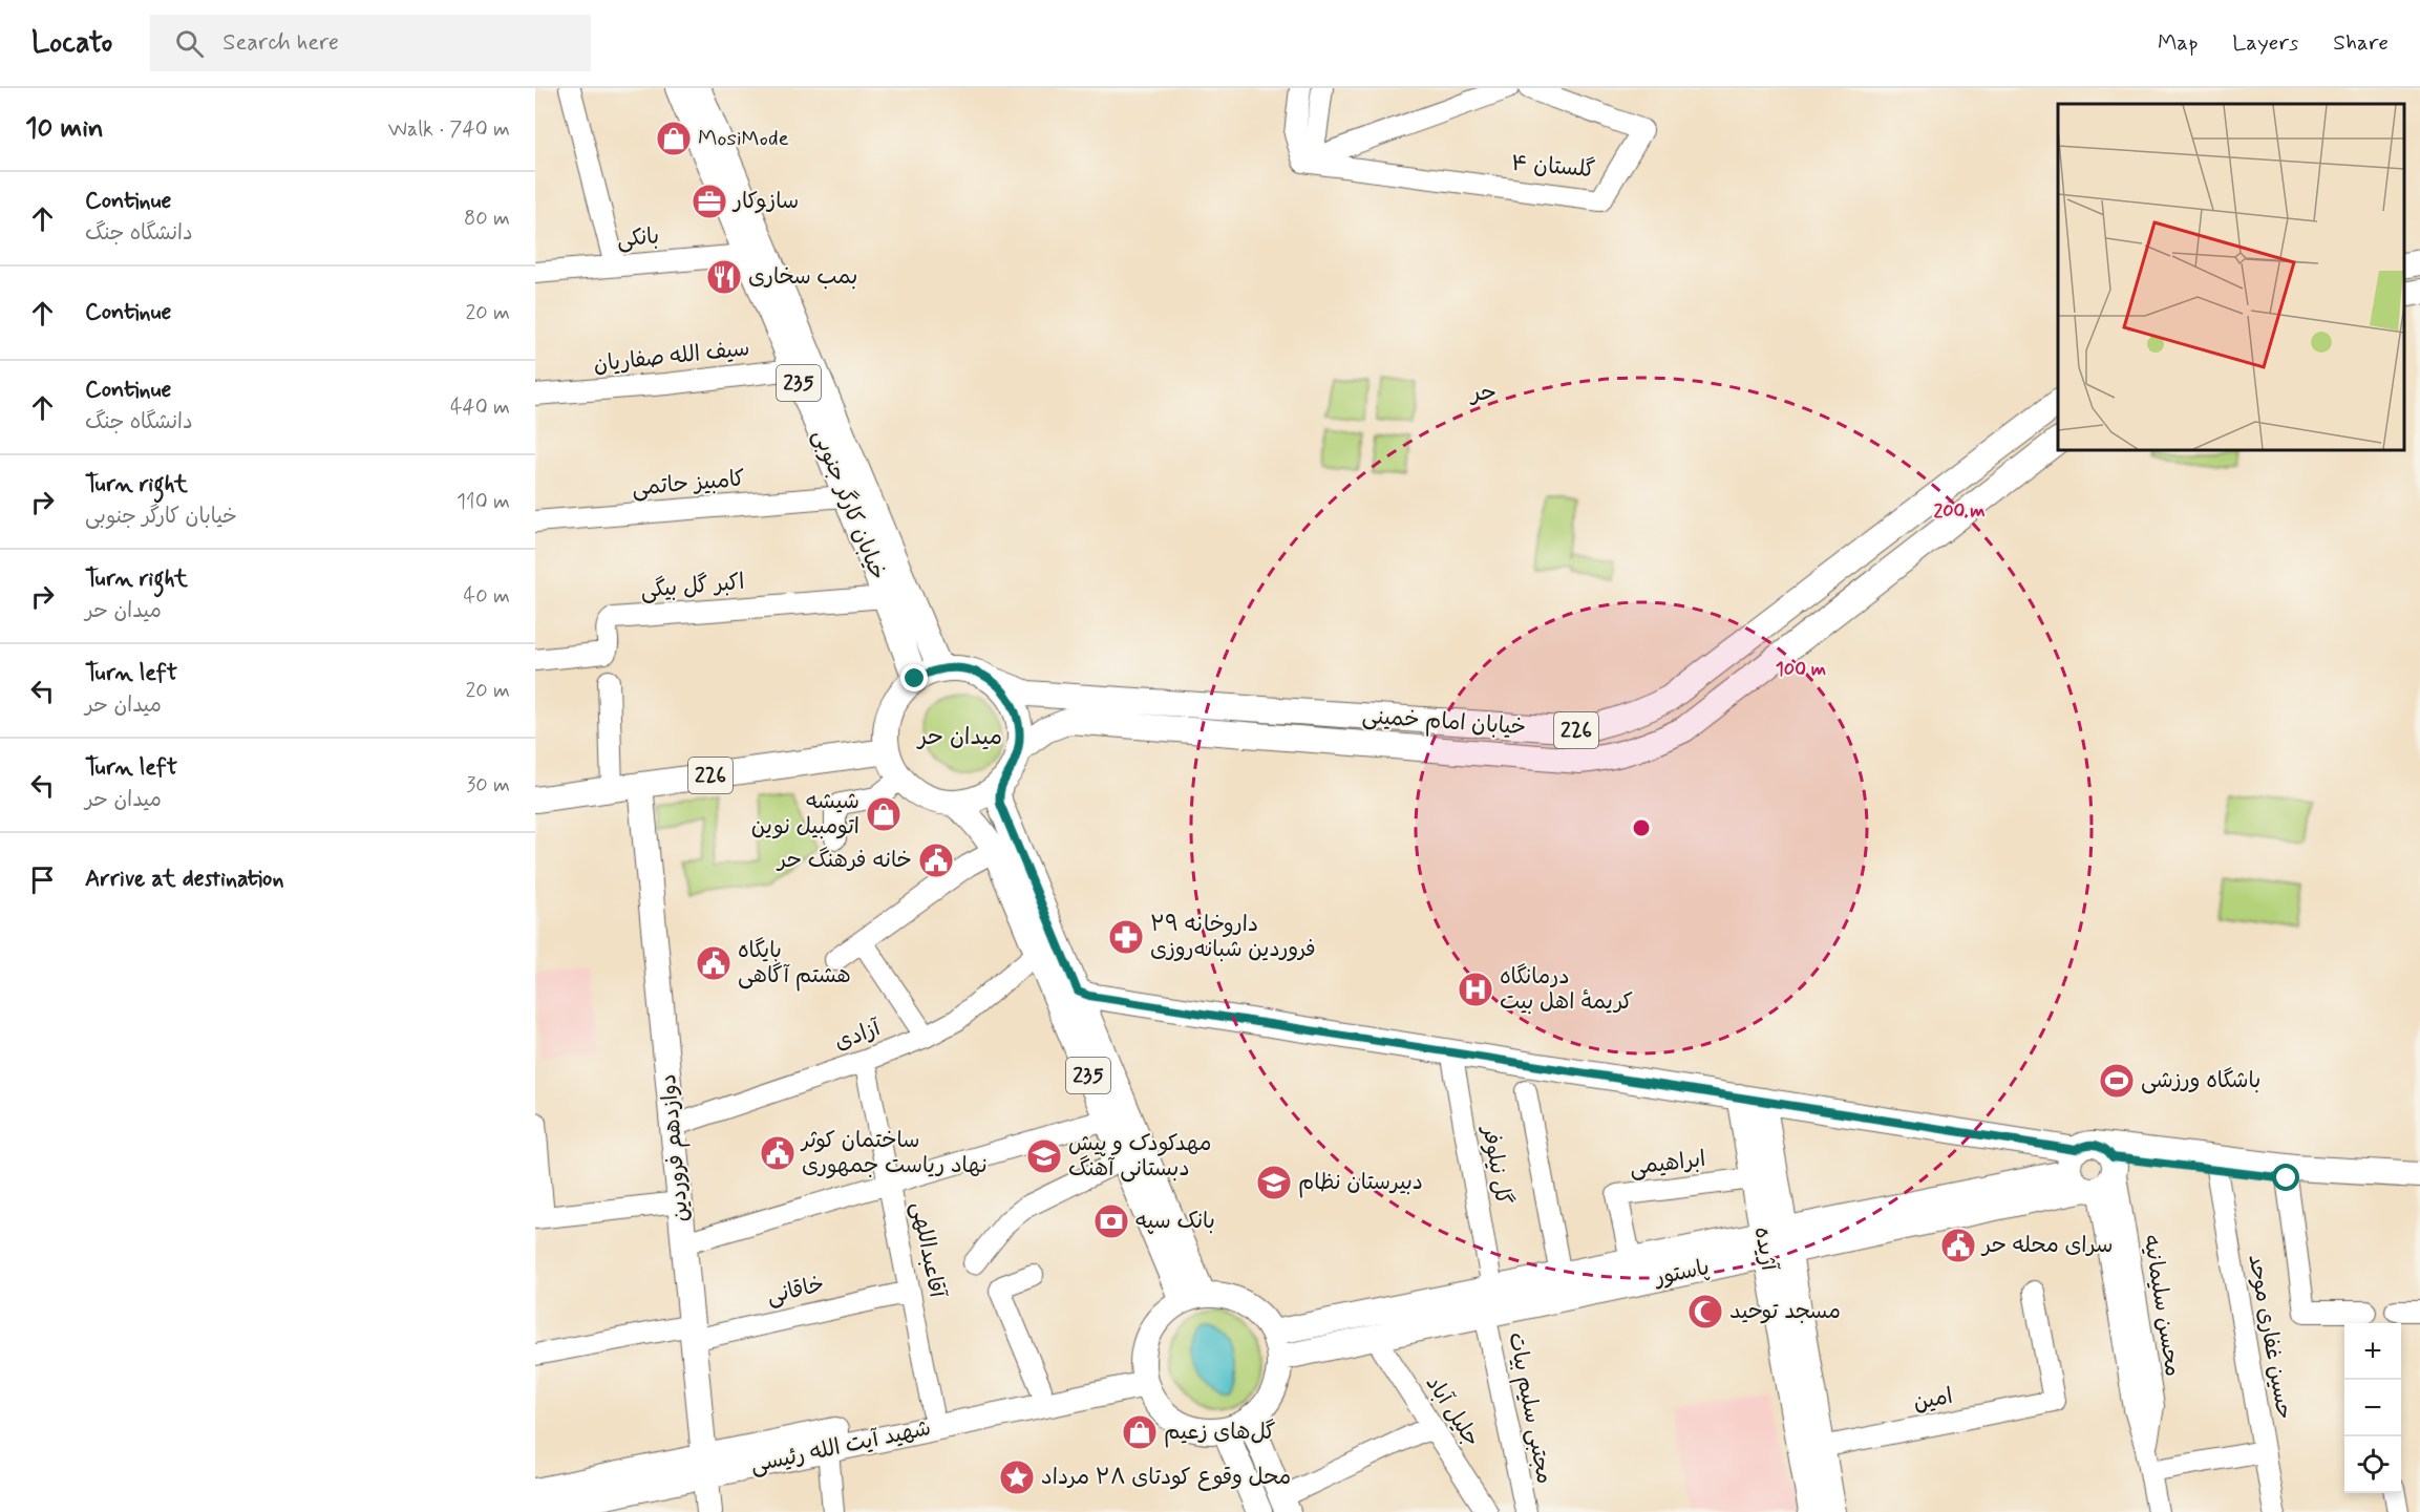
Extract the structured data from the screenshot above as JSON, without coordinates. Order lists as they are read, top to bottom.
{
  "streets": {
    "main road": [
      "235",
      "خیابان کارگر جنوبی",
      "خیابان امام خمینی",
      "226",
      "دوازدهم فروردین",
      "آژیده",
      "پاستور",
      "شهید آیت الله رئیسی"
    ],
    "street": [
      "گلستان ۴",
      "بانکی",
      "سیف الله صفاریان",
      "کامبیز حاتمی",
      "اکبر گل بیگی",
      "آزادی",
      "ابراهیمی",
      "گل نیلوفر",
      "آقاعبداللهی",
      "خاقانی",
      "محسن سلیمانیه",
      "حسین غفاری موحد",
      "امین",
      "مجتبی سلیم بیات",
      "جلیل آباد"
    ]
  },
  "crossings": [
    ["بانکی", "خیابان کارگر جنوبی"],
    ["سیف الله صفاریان", "خیابان کارگر جنوبی"],
    ["235", "خیابان کارگر جنوبی"],
    ["235", "خیابان امام خمینی"],
    ["235", "226"],
    ["235", "آزادی"],
    ["235", "پاستور"],
    ["235", "شهید آیت الله رئیسی"],
    ["کامبیز حاتمی", "خیابان کارگر جنوبی"],
    ["خیابان کارگر جنوبی", "اکبر گل بیگی"],
    ["خیابان کارگر جنوبی", "خیابان امام خمینی"],
    ["خیابان کارگر جنوبی", "226"],
    ["خیابان امام خمینی", "226"],
    ["226", "دوازدهم فروردین"],
    ["آزادی", "دوازدهم فروردین"],
    ["آزادی", "آقاعبداللهی"],
    ["دوازدهم فروردین", "خاقانی"],
    ["دوازدهم فروردین", "شهید آیت الله رئیسی"],
    ["ابراهیمی", "آژیده"],
    ["ابراهیمی", "پاستور"],
    ["گل نیلوفر", "پاستور"],
    ["آژیده", "پاستور"],
    ["آژیده", "امین"],
    ["آقاعبداللهی", "خاقانی"],
    ["آقاعبداللهی", "شهید آیت الله رئیسی"],
    ["پاستور", "محسن سلیمانیه"],
    ["پاستور", "مجتبی سلیم بیات"],
    ["پاستور", "جلیل آباد"],
    ["پاستور", "شهید آیت الله رئیسی"]
  ],
  "districts": ["حر", "میدان حر"],
  "places": {
    "shop": ["MosiMode", "شیشه اتومبیل نوین", "گل‌های زعیم"],
    "office": ["سازوکار"],
    "restaurant": ["بمب سخاری"],
    "public building": [
      "خانه فرهنگ حر",
      "پایگاه هشتم آگاهی",
      "ساختمان کوثر نهاد ریاست جمهوری",
      "سرای محله حر"
    ],
    "pharmacy": ["داروخانه ۲۹ فروردین شبانه‌روزی"],
    "hospital": ["درمانگاه کریمهٔ اهل بیت"],
    "sports": ["باشگاه ورزشی"],
    "school or university": ["مهدکودک و پیش دبستانی آهنگ", "دبیرستان نظام"],
    "bank": ["بانک سپه"],
    "mosque": ["مسجد توحید"],
    "place": ["محل وقوع کودتای ۲۸ مرداد"]
  },
  "page": {
    "header": "Locato",
    "search": "Search here",
    "nav": ["Map", "Layers", "Share"],
    "heading": ["10 min", "Walk · 740 m"],
    "list": [
      ["Continue", "دانشگاه جنگ", "80 m"],
      ["Continue", "20 m"],
      ["Continue", "دانشگاه جنگ", "440 m"],
      ["Turn right", "خیابان کارگر جنوبی", "110 m"],
      ["Turn right", "میدان حر", "40 m"],
      ["Turn left", "میدان حر", "20 m"],
      ["Turn left", "میدان حر", "30 m"],
      "Arrive at destination"
    ],
    "map_buttons": ["+", "−"]
  },
  "rings": ["200 m", "100 m"]
}
